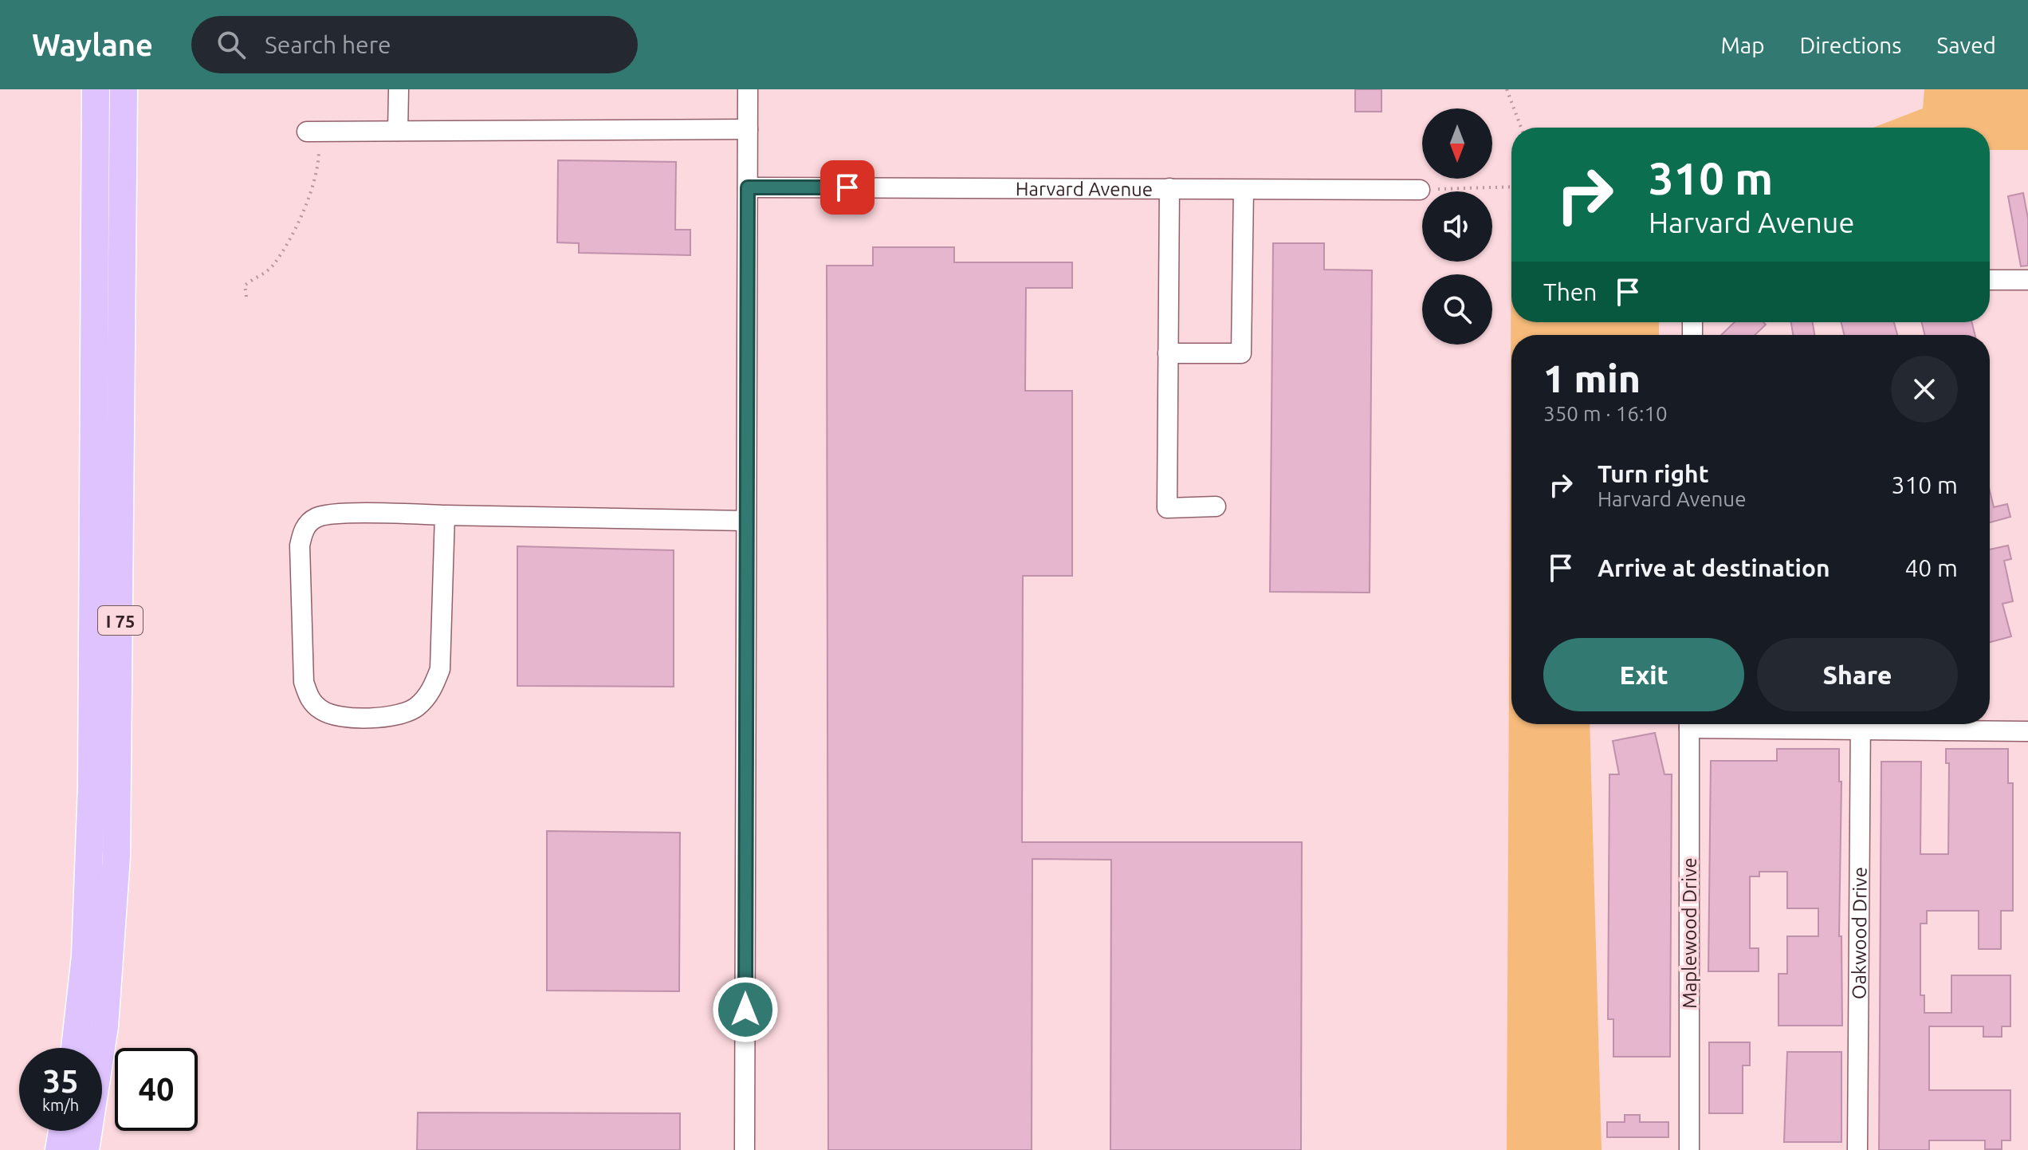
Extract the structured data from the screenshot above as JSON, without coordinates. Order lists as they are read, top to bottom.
{
  "streets": {
    "highway": ["I 75"],
    "street": ["Harvard Avenue", "Maplewood Drive", "Oakwood Drive"]
  },
  "north": "bottom",
  "page": {
    "header": "Waylane",
    "search": "Search here",
    "nav": ["Map", "Directions", "Saved"],
    "turn": ["310 m", "Harvard Avenue"],
    "then": "Then",
    "heading": ["1 min", "350 m · 16:10"],
    "list": [
      {
        "name": "Turn right",
        "note": "Harvard Avenue",
        "value": "310 m"
      },
      {
        "name": "Arrive at destination",
        "value": "40 m"
      }
    ],
    "buttons": ["Exit", "Share"],
    "speed": "35 km/h",
    "limit": "40"
  }
}
